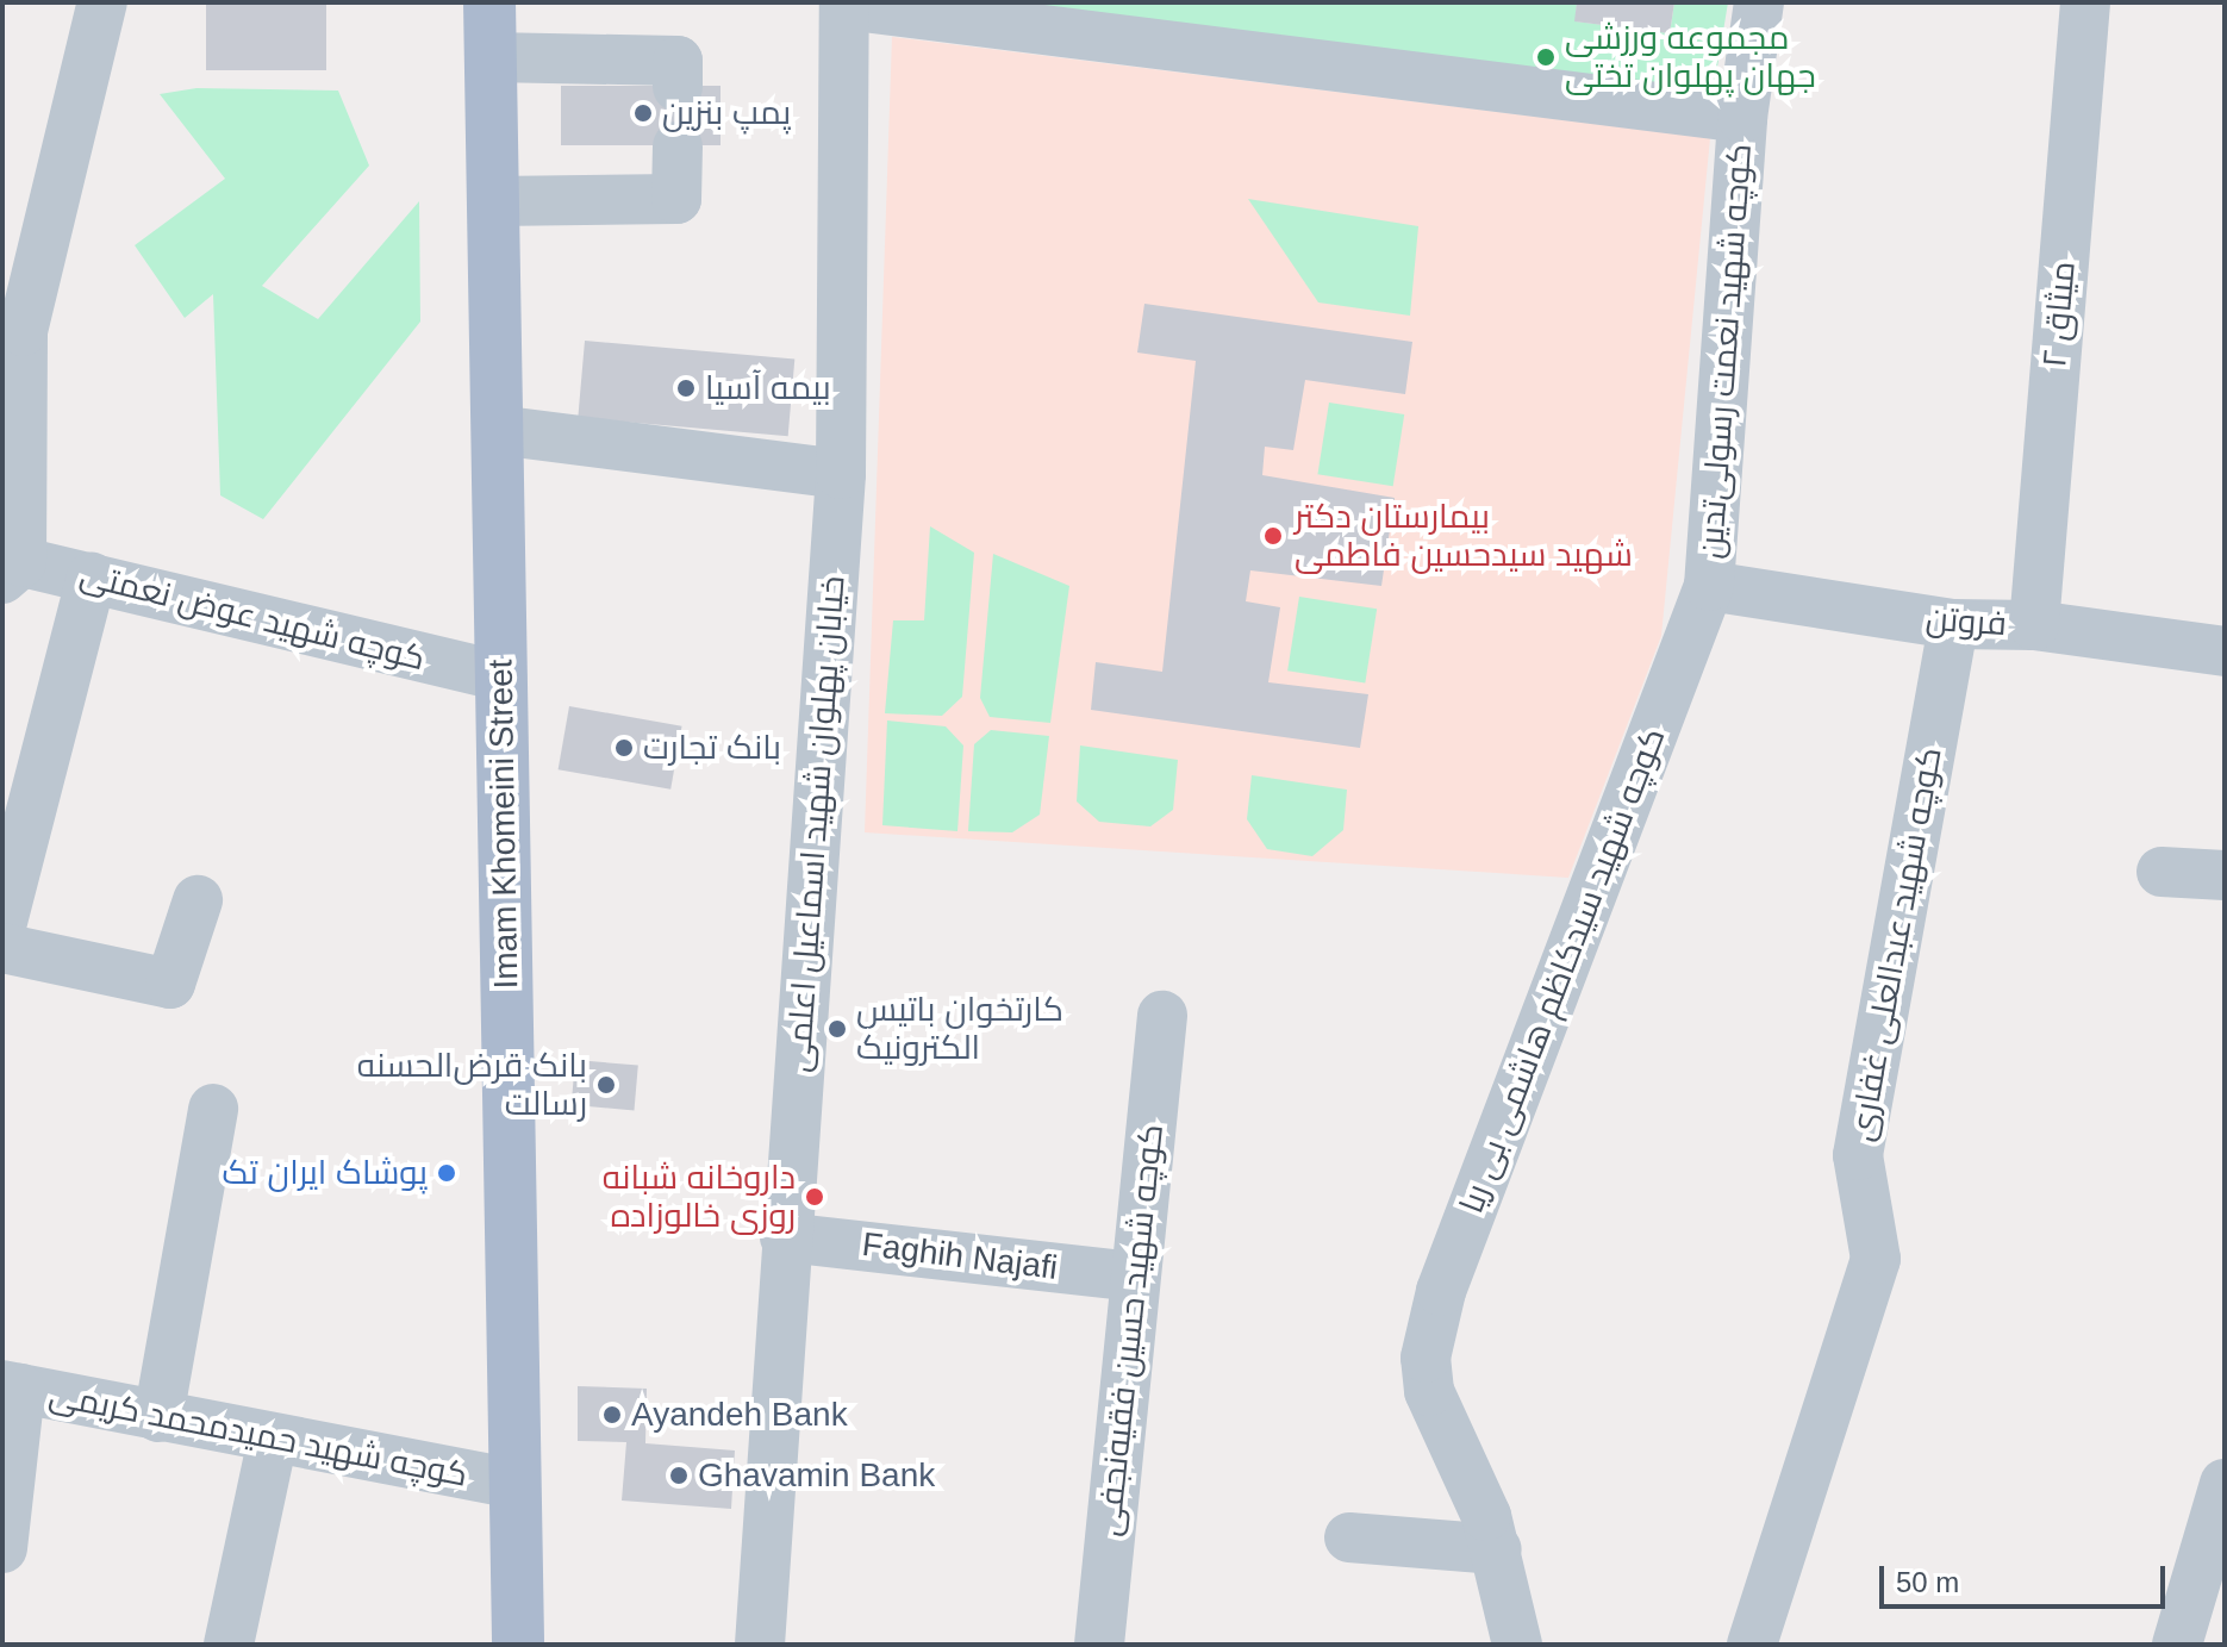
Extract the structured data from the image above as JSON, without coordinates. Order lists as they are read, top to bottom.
{
  "streets": {
    "main road": ["Imam Khomeini Street"],
    "street": [
      "میثاق ۲",
      "کوچه شهید نعمت رسولی‌تدین",
      "کوچه شهید عوض نعمتی",
      "فروتن",
      "خیابان پهلوان شهید اسماعیل اعلمی",
      "کوچه شهید عبدالعلی غفاری",
      "کوچه شهید سیدکاظم هاشمی بی ریا",
      "Faghih Najafi",
      "کوچه شهید حسین فقیه‌نجفی",
      "کوچه شهید حمیدمحمد کریمی"
    ]
  },
  "crossings": [
    ["میثاق ۲", "فروتن"],
    ["کوچه شهید نعمت رسولی‌تدین", "فروتن"],
    ["کوچه شهید نعمت رسولی‌تدین", "کوچه شهید سیدکاظم هاشمی بی ریا"],
    ["کوچه شهید عوض نعمتی", "Imam Khomeini Street"],
    ["فروتن", "کوچه شهید عبدالعلی غفاری"],
    ["فروتن", "کوچه شهید سیدکاظم هاشمی بی ریا"],
    ["Imam Khomeini Street", "کوچه شهید حمیدمحمد کریمی"],
    ["خیابان پهلوان شهید اسماعیل اعلمی", "Faghih Najafi"],
    ["Faghih Najafi", "کوچه شهید حسین فقیه‌نجفی"]
  ],
  "places": [
    "مجموعه ورزشی جهان پهلوان تختی",
    "پمپ بنزین",
    "بیمه آسیا",
    "بیمارستان دکتر شهید سیدحسین فاطمی",
    "بانک تجارت",
    "کارتخوان باتیس الکترونیک",
    "بانک قرض‌الحسنه رسالت",
    "پوشاک ایران تک",
    "داروخانه شبانه روزی خالوزاده",
    "Ayandeh Bank",
    "Ghavamin Bank"
  ],
  "scale_bar": "50 m"
}
